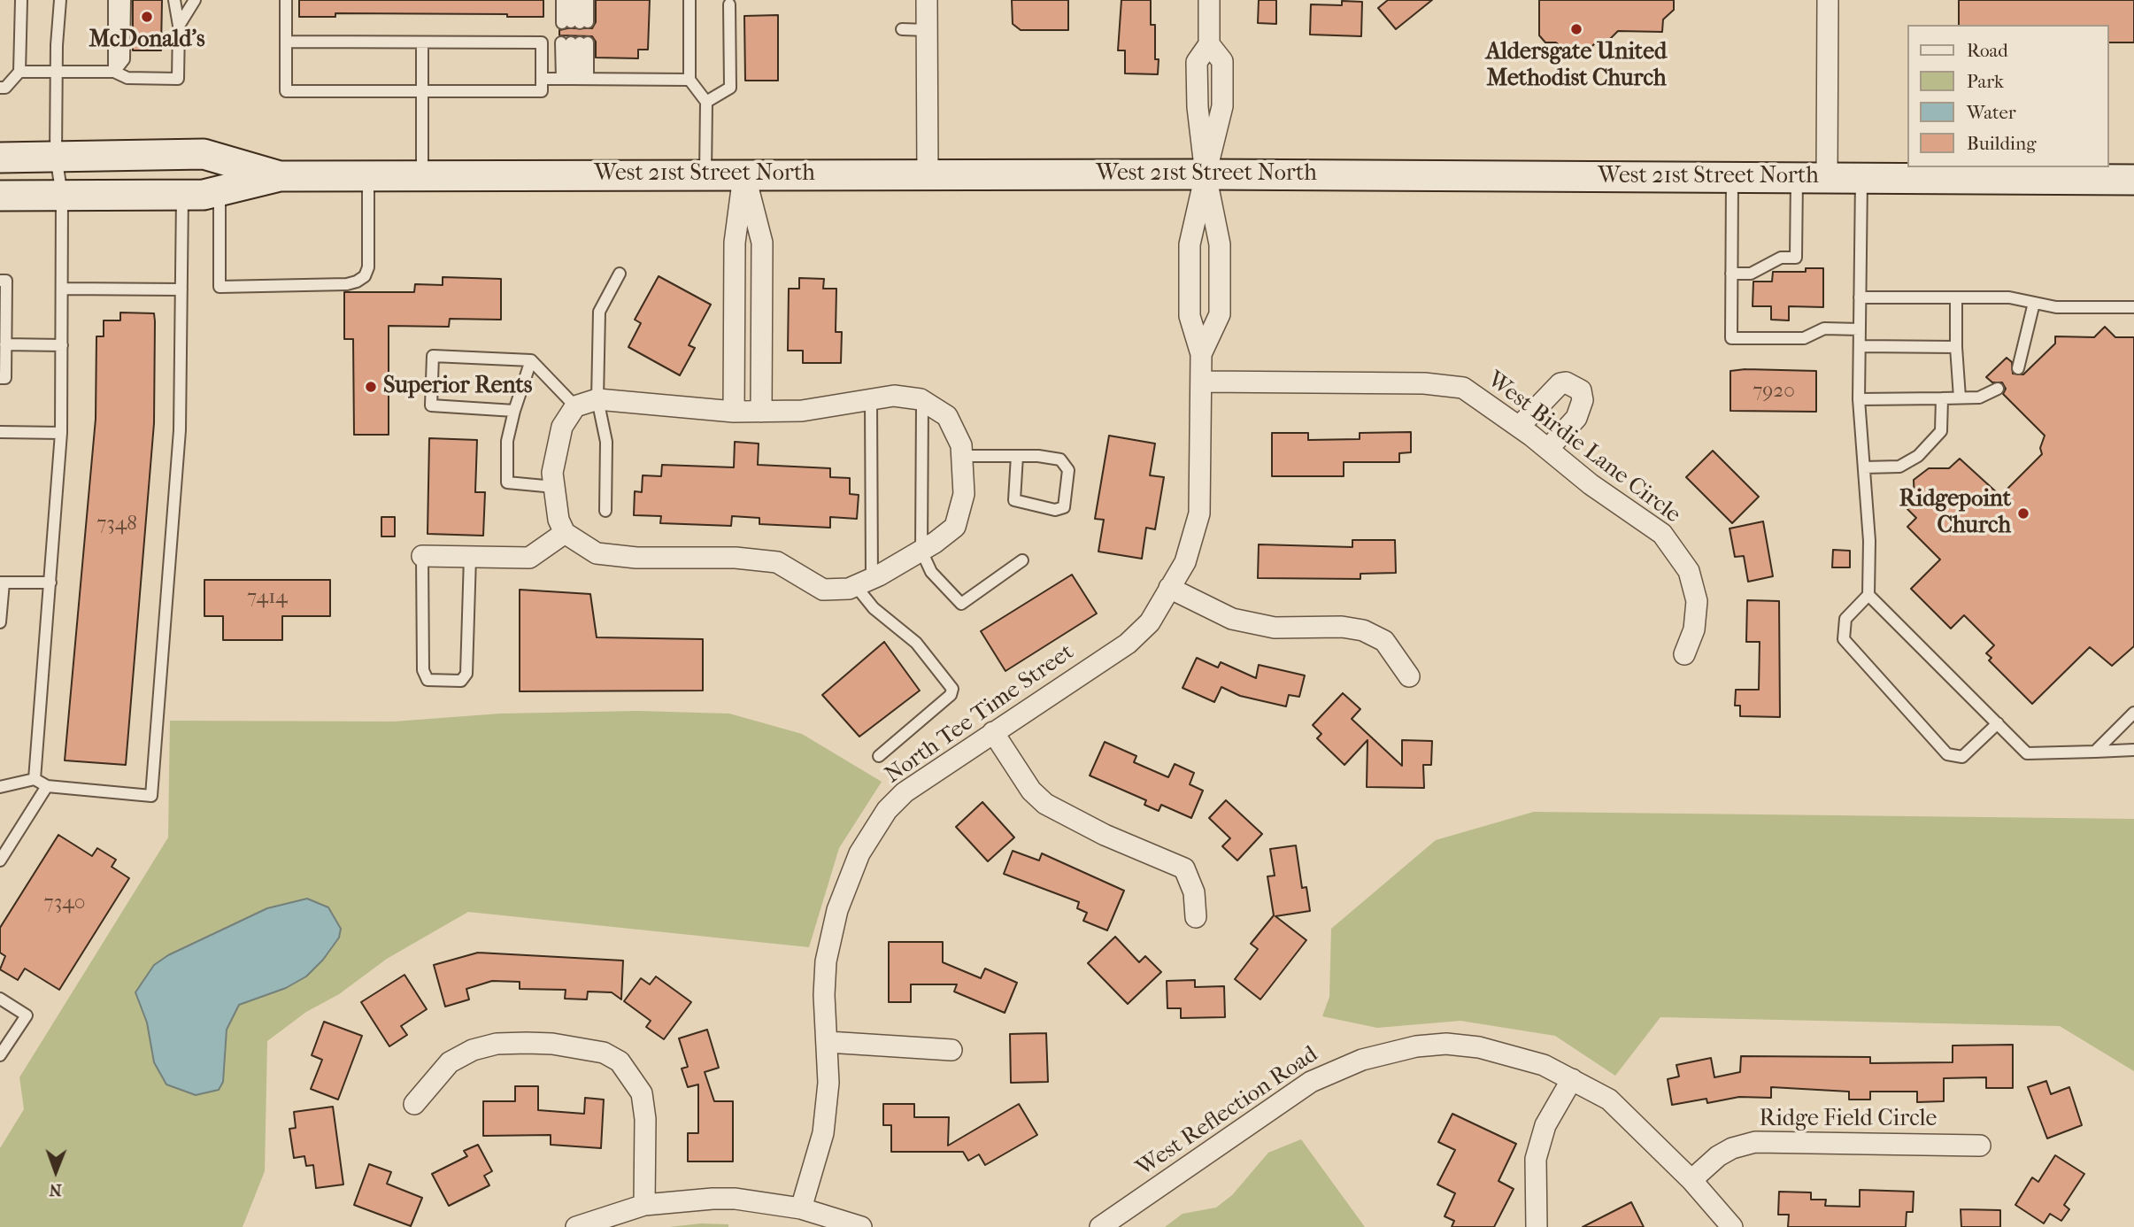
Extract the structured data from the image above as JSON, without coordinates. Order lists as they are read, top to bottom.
{
  "streets": {
    "main road": ["West 21st Street North"],
    "street": [
      "West Birdie Lane Circle",
      "North Tee Time Street",
      "West Reflection Road",
      "Ridge Field Circle"
    ]
  },
  "crossings": [
    ["West 21st Street North", "North Tee Time Street"],
    ["West Birdie Lane Circle", "North Tee Time Street"],
    ["West Reflection Road", "Ridge Field Circle"]
  ],
  "places": [
    "McDonald's",
    "Aldersgate United Methodist Church",
    "Superior Rents",
    "Ridgepoint Church"
  ],
  "house_numbers": [
    "7920",
    "7348",
    "7414",
    "7340"
  ],
  "legend": [
    "Road",
    "Park",
    "Water",
    "Building"
  ],
  "north": "bottom"
}
